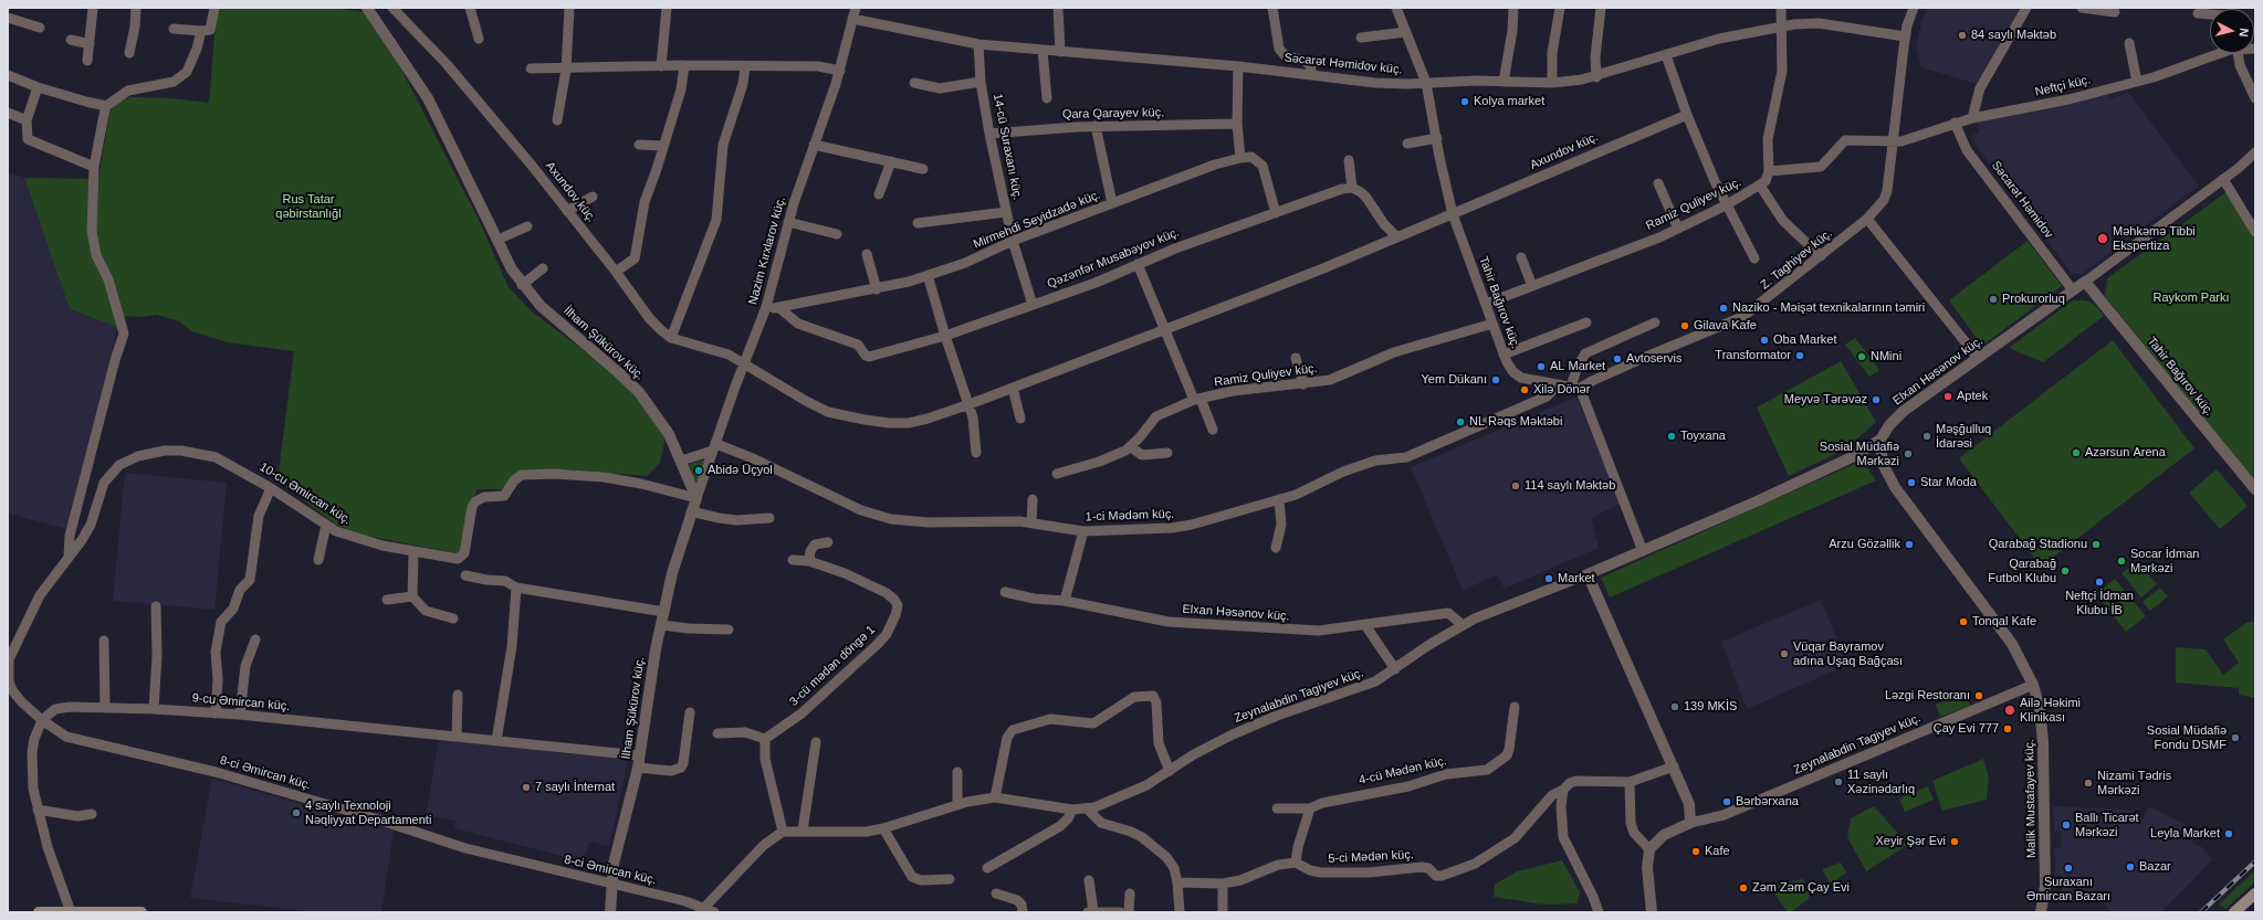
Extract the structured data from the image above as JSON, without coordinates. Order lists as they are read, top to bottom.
{
  "streets": {
    "street": [
      "Səcarət Həmidov küç.",
      "Neftçi küç.",
      "Qara Qarayev küç.",
      "14-cü Suraxanı küç.",
      "Axundov küç.",
      "Səcarət Həmidov",
      "Ramiz Quliyev küç.",
      "Mirmehdi Seyidzadə küç.",
      "Nazim Kırxlarov küç.",
      "Qəzənfər Musabəyov küç.",
      "Z. Taghiyev küç.",
      "Tahir Bağırov küç.",
      "İlham Şükürov küç.",
      "Elxan Həsənov küç.",
      "10-cu Əmircan küç.",
      "1-ci Mədəm küç.",
      "3-cü mədən döngə 1",
      "Zeynalabdin Tagiyev küç.",
      "9-cu Əmircan küç.",
      "4-cü Mədən küç.",
      "8-ci Əmircan küç.",
      "Malik Mustafayev küç.",
      "5-ci Mədən küç."
    ]
  },
  "crossings": [
    ["Səcarət Həmidov küç.", "14-cü Suraxanı küç."],
    ["Səcarət Həmidov küç.", "Nazim Kırxlarov küç."],
    ["Səcarət Həmidov küç.", "Tahir Bağırov küç."],
    ["Neftçi küç.", "Səcarət Həmidov"],
    ["Neftçi küç.", "Ramiz Quliyev küç."],
    ["Qara Qarayev küç.", "14-cü Suraxanı küç."],
    ["14-cü Suraxanı küç.", "Mirmehdi Seyidzadə küç."],
    ["14-cü Suraxanı küç.", "Qəzənfər Musabəyov küç."],
    ["Axundov küç.", "Nazim Kırxlarov küç."],
    ["Axundov küç.", "Tahir Bağırov küç."],
    ["Səcarət Həmidov", "Elxan Həsənov küç."],
    ["Ramiz Quliyev küç.", "Tahir Bağırov küç."],
    ["Mirmehdi Seyidzadə küç.", "Nazim Kırxlarov küç."],
    ["Mirmehdi Seyidzadə küç.", "Qəzənfər Musabəyov küç."],
    ["Nazim Kırxlarov küç.", "İlham Şükürov küç."],
    ["Nazim Kırxlarov küç.", "10-cu Əmircan küç."],
    ["Nazim Kırxlarov küç.", "1-ci Mədəm küç."],
    ["Z. Taghiyev küç.", "Tahir Bağırov küç."],
    ["Tahir Bağırov küç.", "Elxan Həsənov küç."],
    ["Tahir Bağırov küç.", "1-ci Mədəm küç."],
    ["İlham Şükürov küç.", "10-cu Əmircan küç."],
    ["İlham Şükürov küç.", "9-cu Əmircan küç."],
    ["İlham Şükürov küç.", "8-ci Əmircan küç."],
    ["Elxan Həsənov küç.", "Zeynalabdin Tagiyev küç."],
    ["Elxan Həsənov küç.", "Malik Mustafayev küç."],
    ["10-cu Əmircan küç.", "8-ci Əmircan küç."],
    ["Zeynalabdin Tagiyev küç.", "Malik Mustafayev küç."],
    ["9-cu Əmircan küç.", "8-ci Əmircan küç."]
  ],
  "parks": ["Rus Tatar qəbirstanlığl", "Raykom Parkı"],
  "places": [
    "84 saylı Məktəb",
    "Kolya market",
    "Məhkəmə Tibbi Ekspertiza",
    "Prokurorluq",
    "Naziko - Məişət texnikalarının təmiri",
    "Gilava Kafe",
    "Oba Market",
    "Transformator",
    "NMini",
    "Avtoservis",
    "AL Market",
    "Yem Dükanı",
    "Xilə Dönər",
    "Aptek",
    "Meyvə Tərəvəz",
    "NL Rəqs Məktəbi",
    "Toyxana",
    "Məşğulluq İdarəsi",
    "Azərsun Arena",
    "Sosial Müdafiə Mərkəzi",
    "Abidə Üçyol",
    "Star Moda",
    "114 saylı Məktəb",
    "Arzu Gözəllik",
    "Qarabağ Stadionu",
    "Socar İdman Mərkəzi",
    "Qarabağ Futbol Klubu",
    "Market",
    "Neftçi İdman Klubu İB",
    "Tonqal Kafe",
    "Vüqar Bayramov adına Uşaq Bağçası",
    "Ləzgi Restoranı",
    "139 MKİS",
    "Ailə Həkimi Klinikası",
    "Çay Evi 777",
    "Sosial Müdafiə Fondu DSMF",
    "11 saylı Xəzinədarlıq",
    "Nizami Tədris Mərkəzi",
    "7 saylı İnternat",
    "Bərbərxana",
    "4 saylı Texnoloji Nəqliyyat Departamenti",
    "Ballı Ticarət Mərkəzi",
    "Leyla Market",
    "Xeyir Şər Evi",
    "Kafe",
    "Bazar",
    "Suraxanı Əmircan Bazarı",
    "Zəm Zəm Çay Evi"
  ],
  "north": "right"
}
